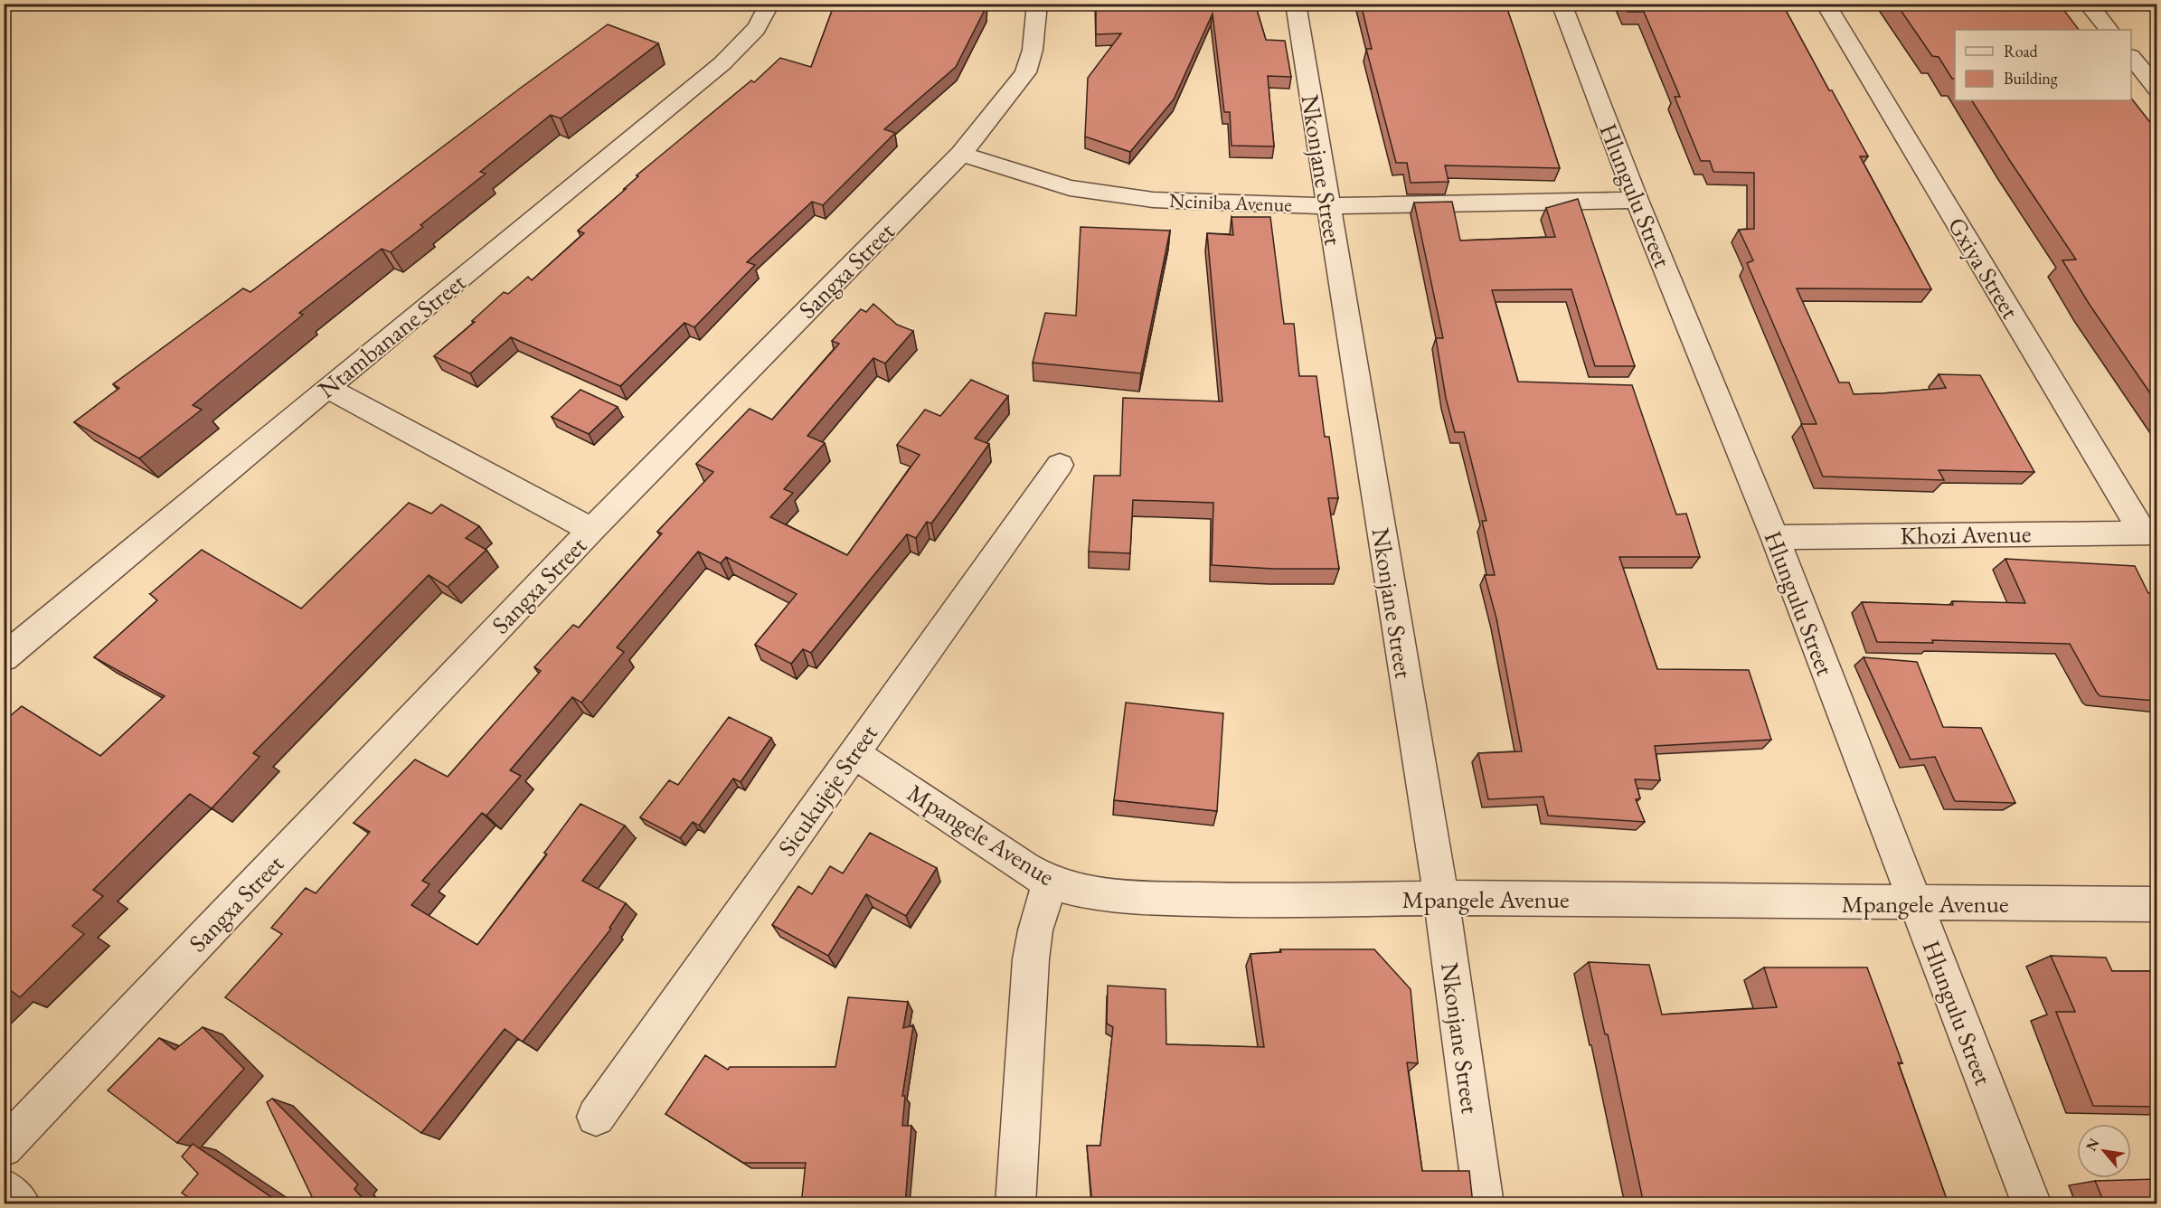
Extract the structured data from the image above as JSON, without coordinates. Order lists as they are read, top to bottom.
{
  "streets": {
    "street": [
      "Nkonjane Street",
      "Hlungulu Street",
      "Nciniba Avenue",
      "Gxiya Street",
      "Sangxa Street",
      "Ntambanane Street",
      "Khozi Avenue",
      "Sicukujeje Street",
      "Mpangele Avenue"
    ]
  },
  "crossings": [
    ["Nkonjane Street", "Nciniba Avenue"],
    ["Nkonjane Street", "Mpangele Avenue"],
    ["Hlungulu Street", "Nciniba Avenue"],
    ["Hlungulu Street", "Khozi Avenue"],
    ["Hlungulu Street", "Mpangele Avenue"],
    ["Nciniba Avenue", "Sangxa Street"],
    ["Gxiya Street", "Khozi Avenue"],
    ["Sicukujeje Street", "Mpangele Avenue"]
  ],
  "legend": ["Road", "Building"],
  "north": "top left"
}
